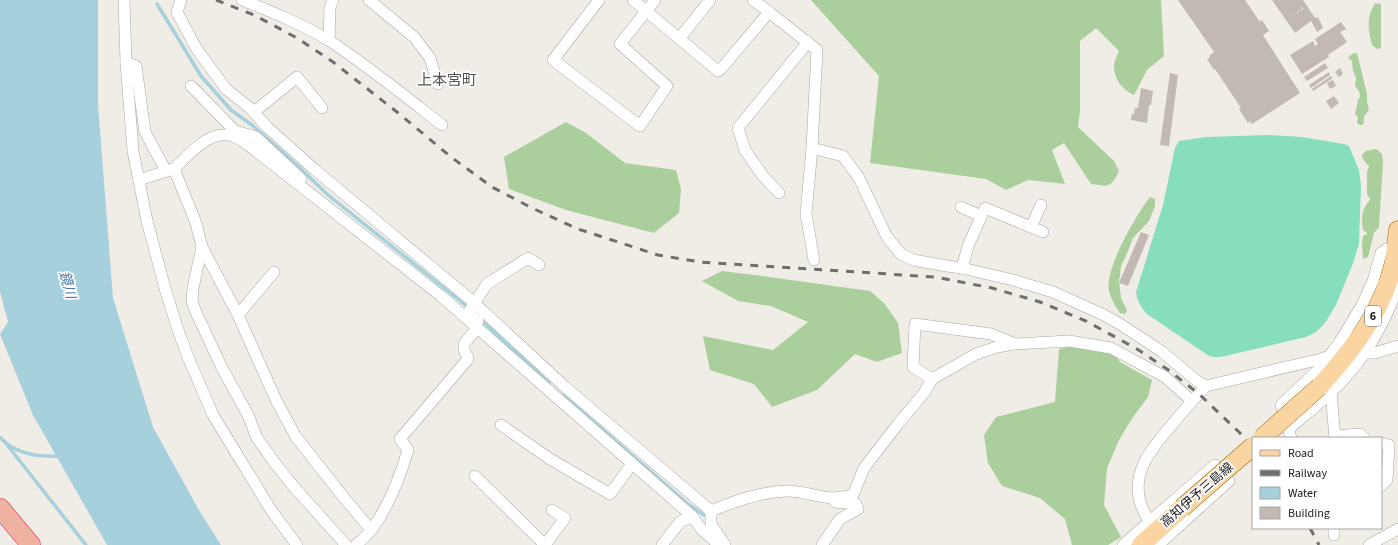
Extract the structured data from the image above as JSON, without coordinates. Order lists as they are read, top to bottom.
{
  "streets": {
    "main road": ["6", "高知伊予三島線"]
  },
  "districts": ["上本宮町"],
  "water": ["鏡川"],
  "legend": [
    "Road",
    "Railway",
    "Water",
    "Building"
  ]
}
